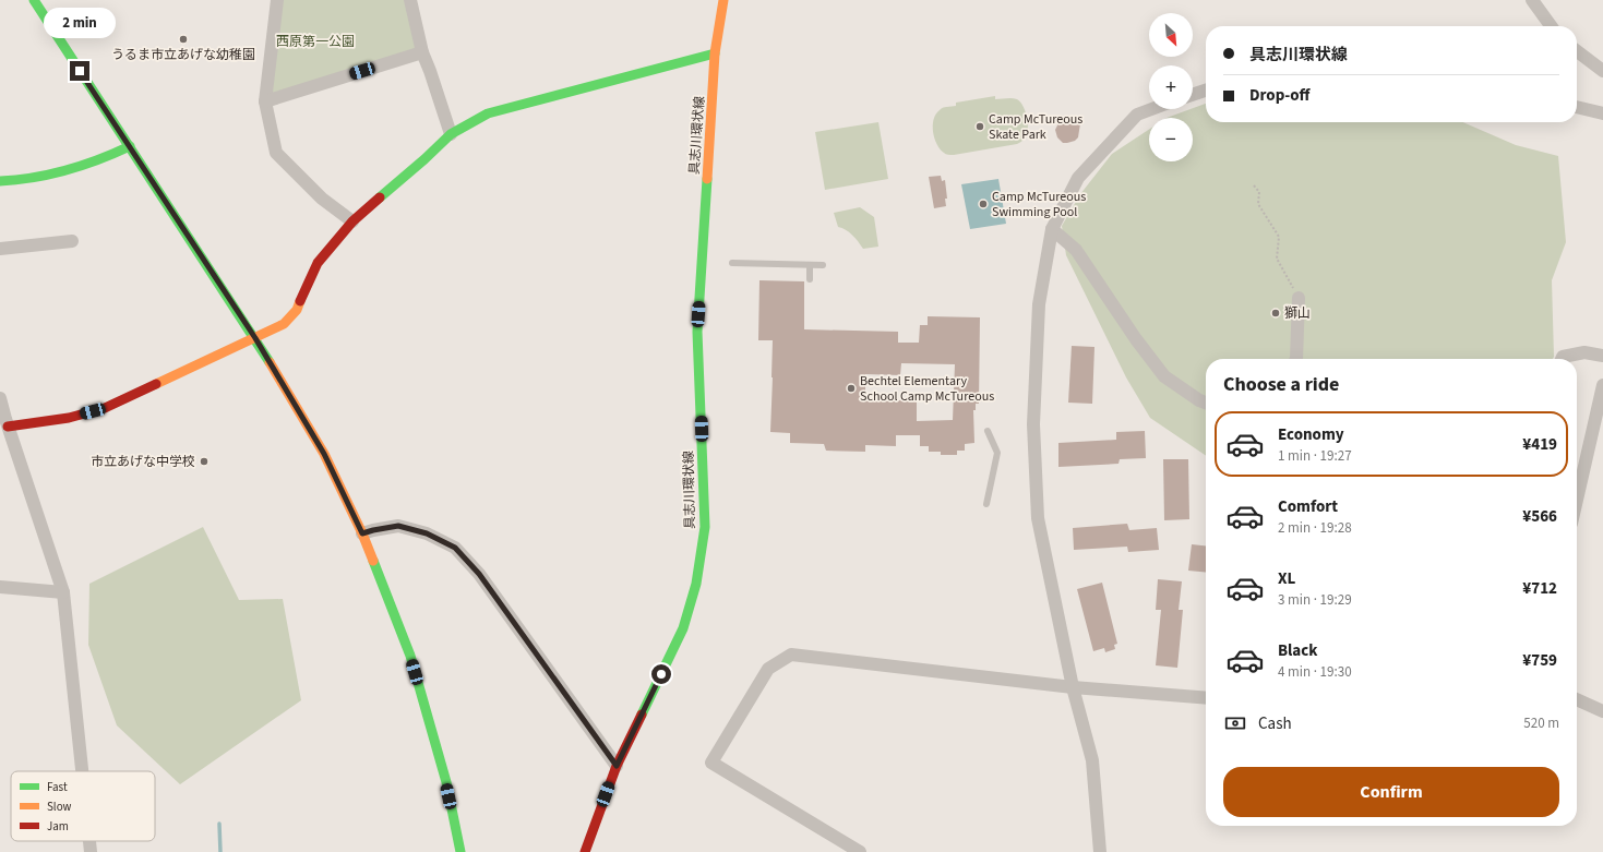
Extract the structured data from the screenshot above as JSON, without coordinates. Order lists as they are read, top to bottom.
{
  "streets": {
    "street": ["具志川環状線"]
  },
  "parks": ["西原第一公園"],
  "places": [
    "うるま市立あげな幼稚園",
    "Camp McTureous Skate Park",
    "Camp McTureous Swimming Pool",
    "獅山",
    "Bechtel Elementary School Camp McTureous",
    "市立あげな中学校"
  ],
  "legend": ["Fast", "Slow", "Jam"],
  "north": "bottom right",
  "page": {
    "bubble": "2 min",
    "map_buttons": ["+", "−"],
    "banner": ["具志川環状線", "Drop-off"],
    "heading": "Choose a ride",
    "list": [
      {
        "name": "Economy",
        "note": "1 min · 19:27",
        "value": "¥419"
      },
      {
        "name": "Comfort",
        "note": "2 min · 19:28",
        "value": "¥566"
      },
      {
        "name": "XL",
        "note": "3 min · 19:29",
        "value": "¥712"
      },
      {
        "name": "Black",
        "note": "4 min · 19:30",
        "value": "¥759"
      }
    ],
    "pay": ["Cash", "520 m"],
    "buttons": "Confirm"
  }
}
